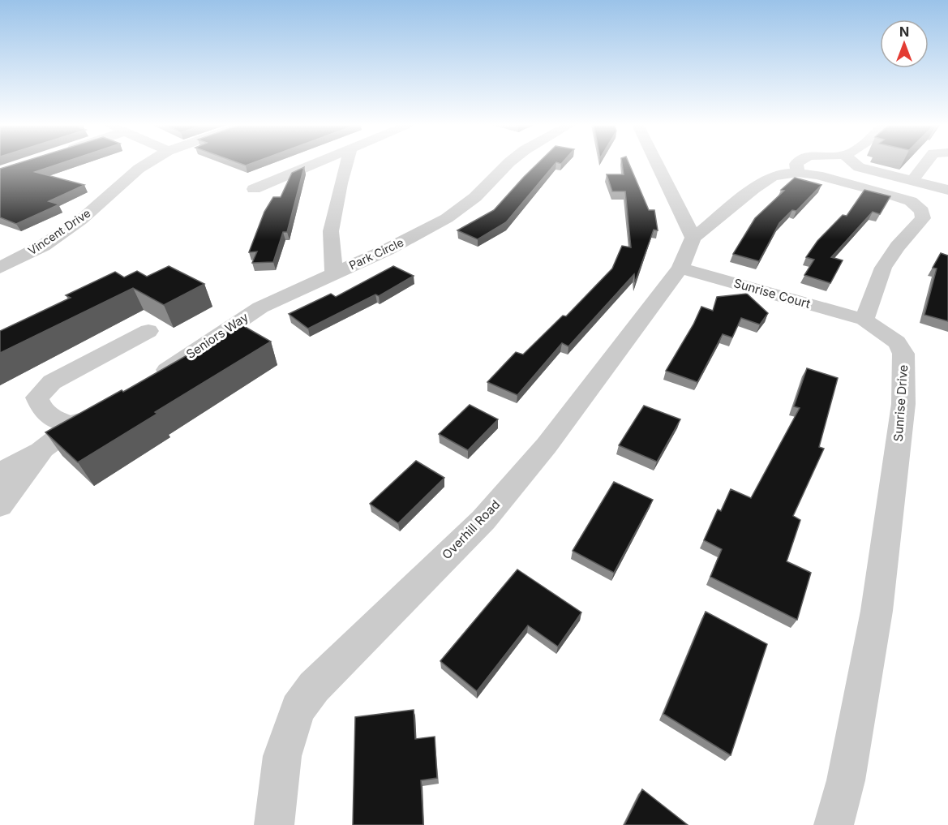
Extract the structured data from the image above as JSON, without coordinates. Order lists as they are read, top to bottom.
{
  "streets": {
    "street": [
      "Vincent Drive",
      "Park Circle",
      "Sunrise Court",
      "Seniors Way",
      "Sunrise Drive",
      "Overhill Road"
    ]
  },
  "crossings": [
    ["Park Circle", "Seniors Way"],
    ["Sunrise Court", "Sunrise Drive"],
    ["Sunrise Court", "Overhill Road"]
  ],
  "north": "top"
}
